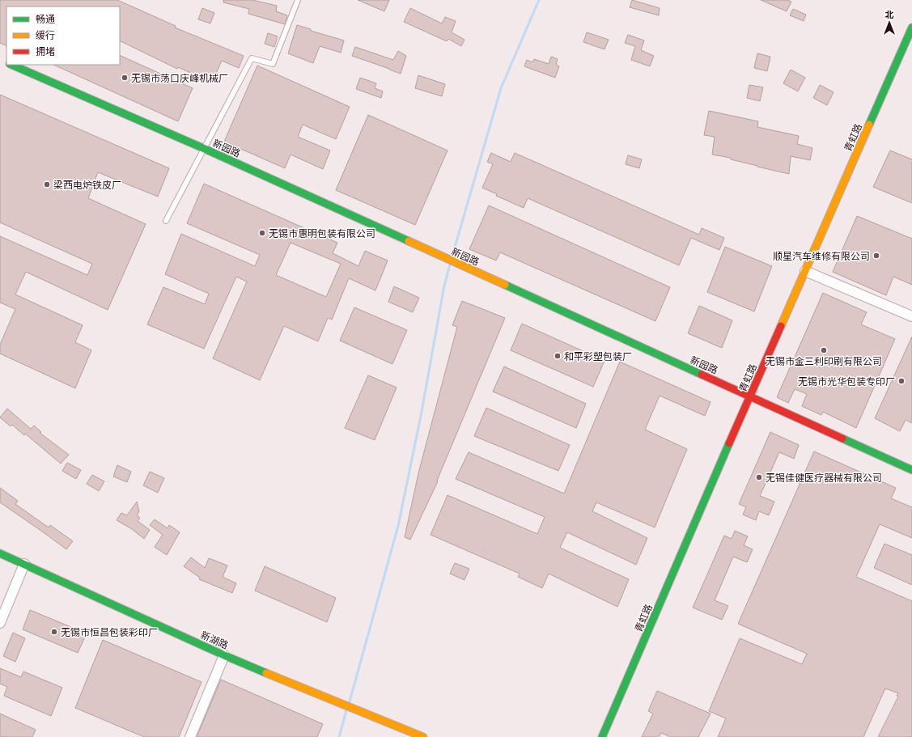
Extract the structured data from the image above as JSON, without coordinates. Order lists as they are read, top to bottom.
{
  "streets": {
    "street": ["青虹路", "新园路", "新湖路"]
  },
  "crossings": [
    ["青虹路", "新园路"]
  ],
  "places": [
    "无锡市荡口庆峰机械厂",
    "梁西电炉铁皮厂",
    "无锡市惠明包装有限公司",
    "顺星汽车维修有限公司",
    "无锡市金三利印刷有限公司",
    "和平彩塑包装厂",
    "无锡市光华包装专印厂",
    "无锡佳健医疗器械有限公司",
    "无锡市恒昌包装彩印厂"
  ],
  "legend": ["畅通", "缓行", "拥堵"],
  "north": "top"
}
